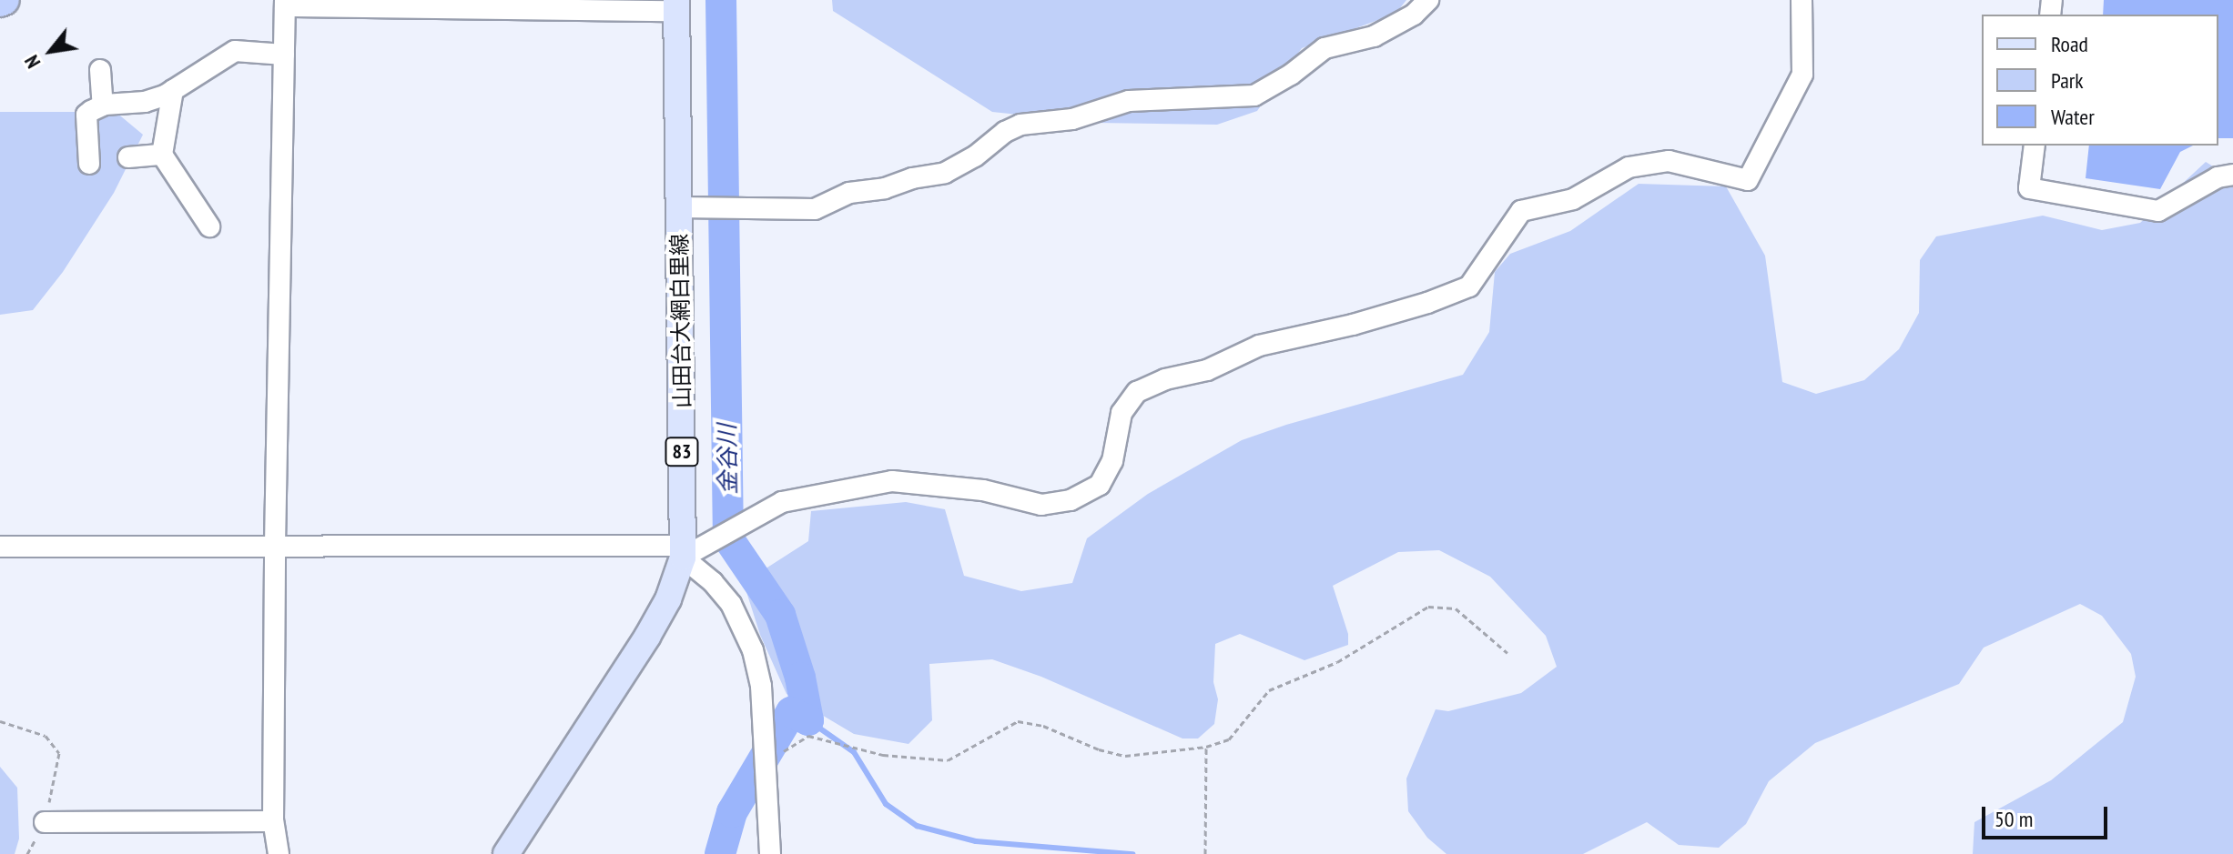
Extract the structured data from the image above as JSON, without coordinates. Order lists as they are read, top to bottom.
{
  "streets": {
    "main road": ["山田台大網白里線", "83"]
  },
  "water": ["金谷川"],
  "legend": ["Road", "Park", "Water"],
  "scale_bar": "50 m",
  "north": "bottom left"
}
